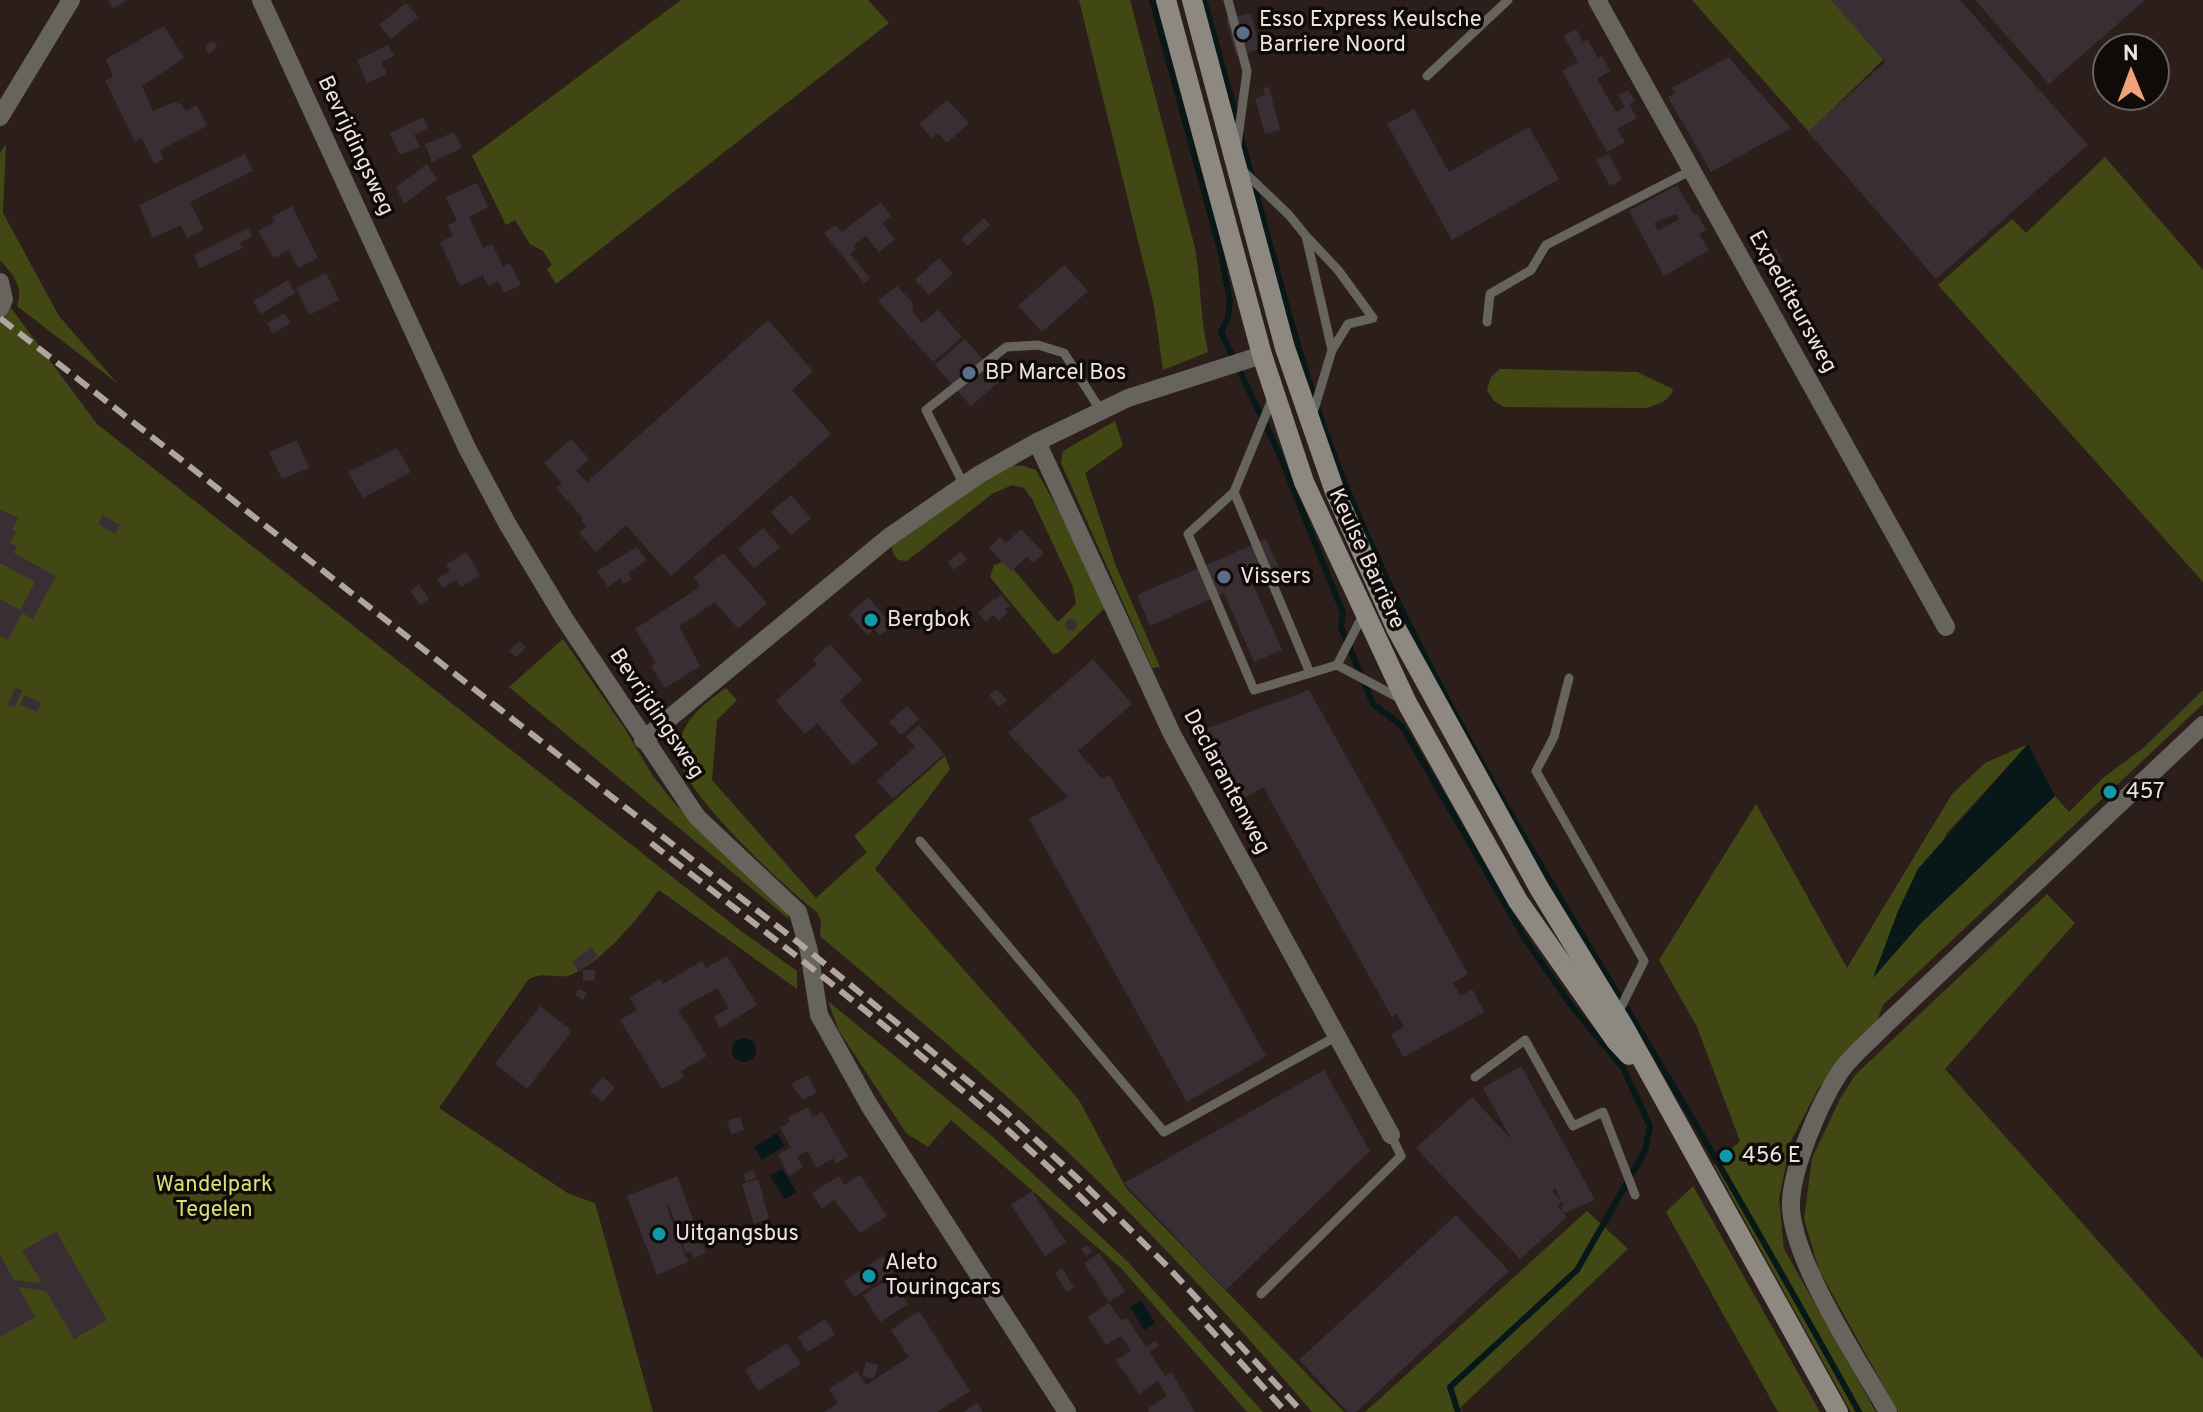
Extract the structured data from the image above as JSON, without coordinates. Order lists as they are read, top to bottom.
{
  "streets": {
    "main road": ["Keulse Barrière"],
    "street": ["Bevrijdingsweg", "Expediteursweg", "Declarantenweg"]
  },
  "parks": ["Wandelpark Tegelen"],
  "places": [
    "Esso Express Keulsche Barriere Noord",
    "BP Marcel Bos",
    "Vissers",
    "Bergbok",
    "457",
    "456 E",
    "Uitgangsbus",
    "Aleto Touringcars"
  ],
  "north": "top"
}
